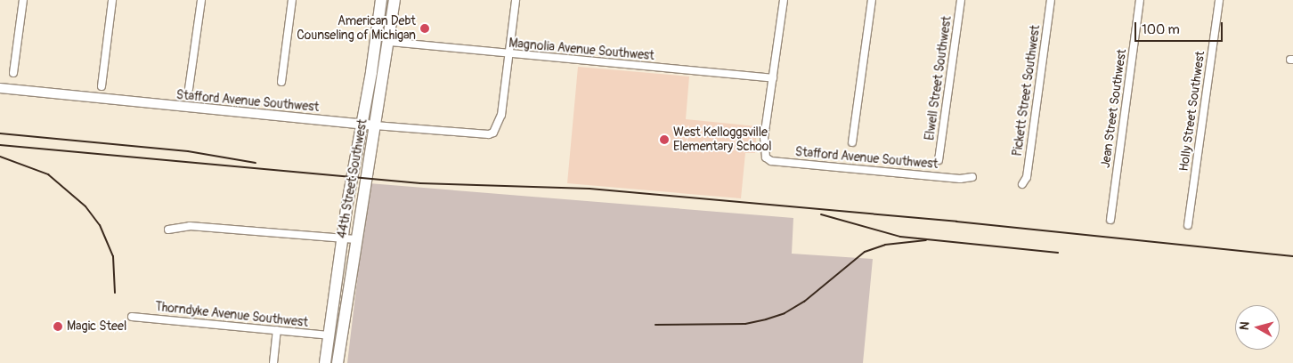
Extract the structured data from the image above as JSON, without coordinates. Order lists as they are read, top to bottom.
{
  "streets": {
    "main road": ["44th Street Southwest"],
    "street": [
      "Magnolia Avenue Southwest",
      "Elwell Street Southwest",
      "Pickett Street Southwest",
      "Stafford Avenue Southwest",
      "Jean Street Southwest",
      "Holly Street Southwest",
      "Thorndyke Avenue Southwest"
    ]
  },
  "crossings": [
    ["Magnolia Avenue Southwest", "Stafford Avenue Southwest"],
    ["Magnolia Avenue Southwest", "44th Street Southwest"],
    ["Stafford Avenue Southwest", "44th Street Southwest"],
    ["44th Street Southwest", "Thorndyke Avenue Southwest"]
  ],
  "places": ["American Debt Counseling of Michigan", "West Kelloggsville Elementary School", "Magic Steel"],
  "scale_bar": "100 m",
  "north": "left"
}
